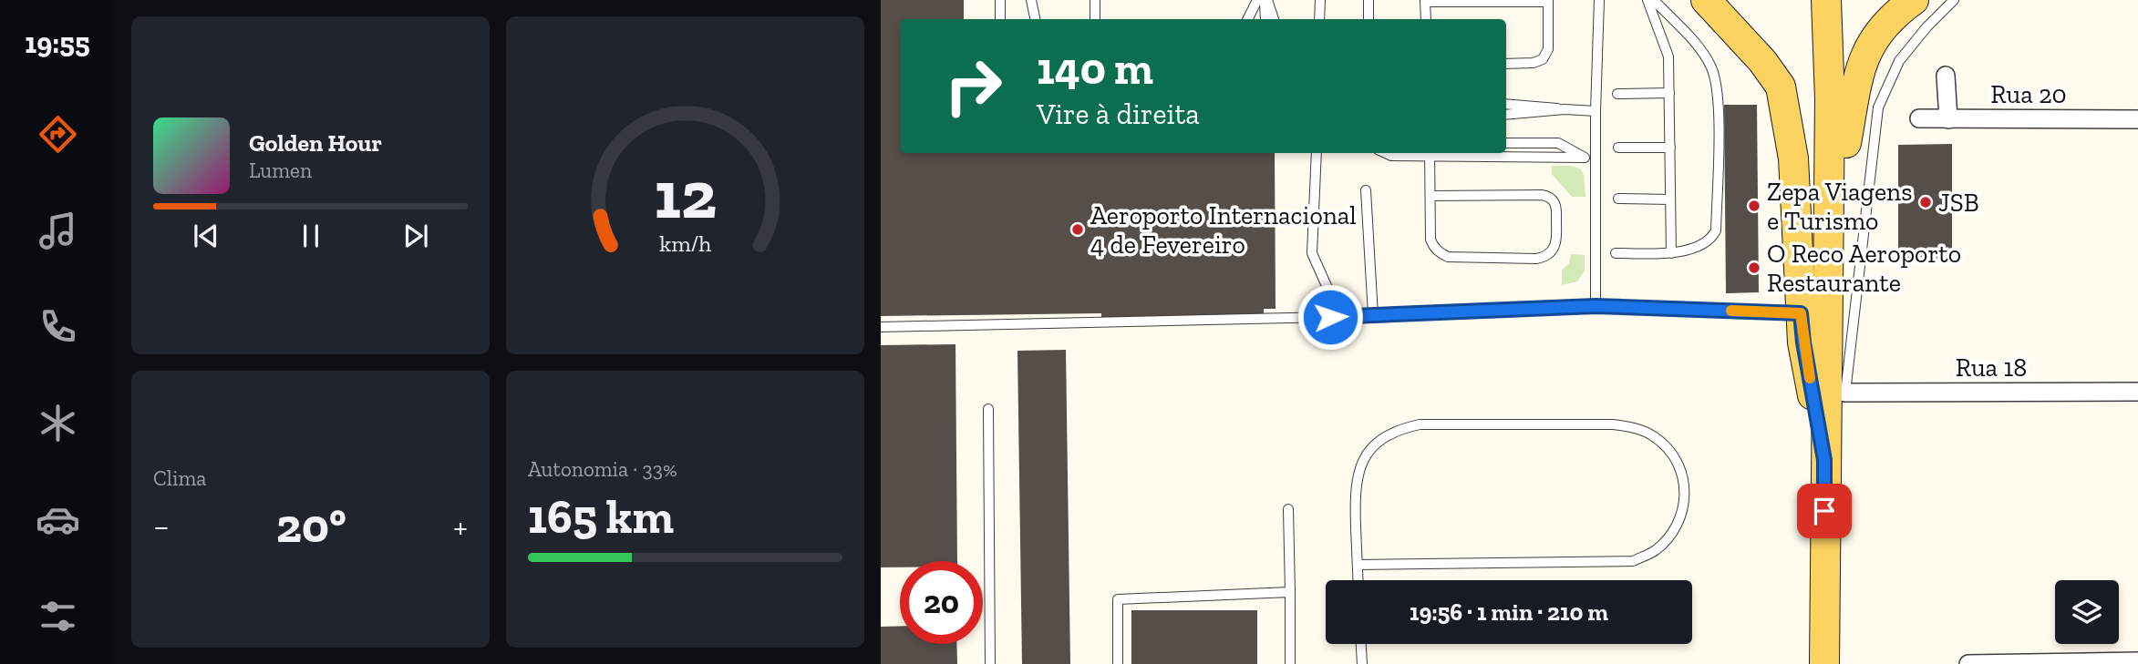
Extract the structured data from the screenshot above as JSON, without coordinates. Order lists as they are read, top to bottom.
{
  "streets": {
    "street": ["Rua 20", "Rua 18"]
  },
  "places": [
    "JSB",
    "Zepa Viagens e Turismo",
    "Aeroporto Internacional 4 de Fevereiro",
    "O Reco Aeroporto Restaurante"
  ],
  "page": {
    "tabs": "19:55",
    "turn": ["140 m", "Vire à direita"],
    "song": ["Golden Hour", "Lumen"],
    "tile": [
      "Clima",
      ["Autonomia · 33%", "165 km"]
    ],
    "heat": ["−", "20°", "+"],
    "limit": "20",
    "trip": "19:56 · 1 min · 210 m",
    "gauge": ["12", "km/h"]
  }
}
